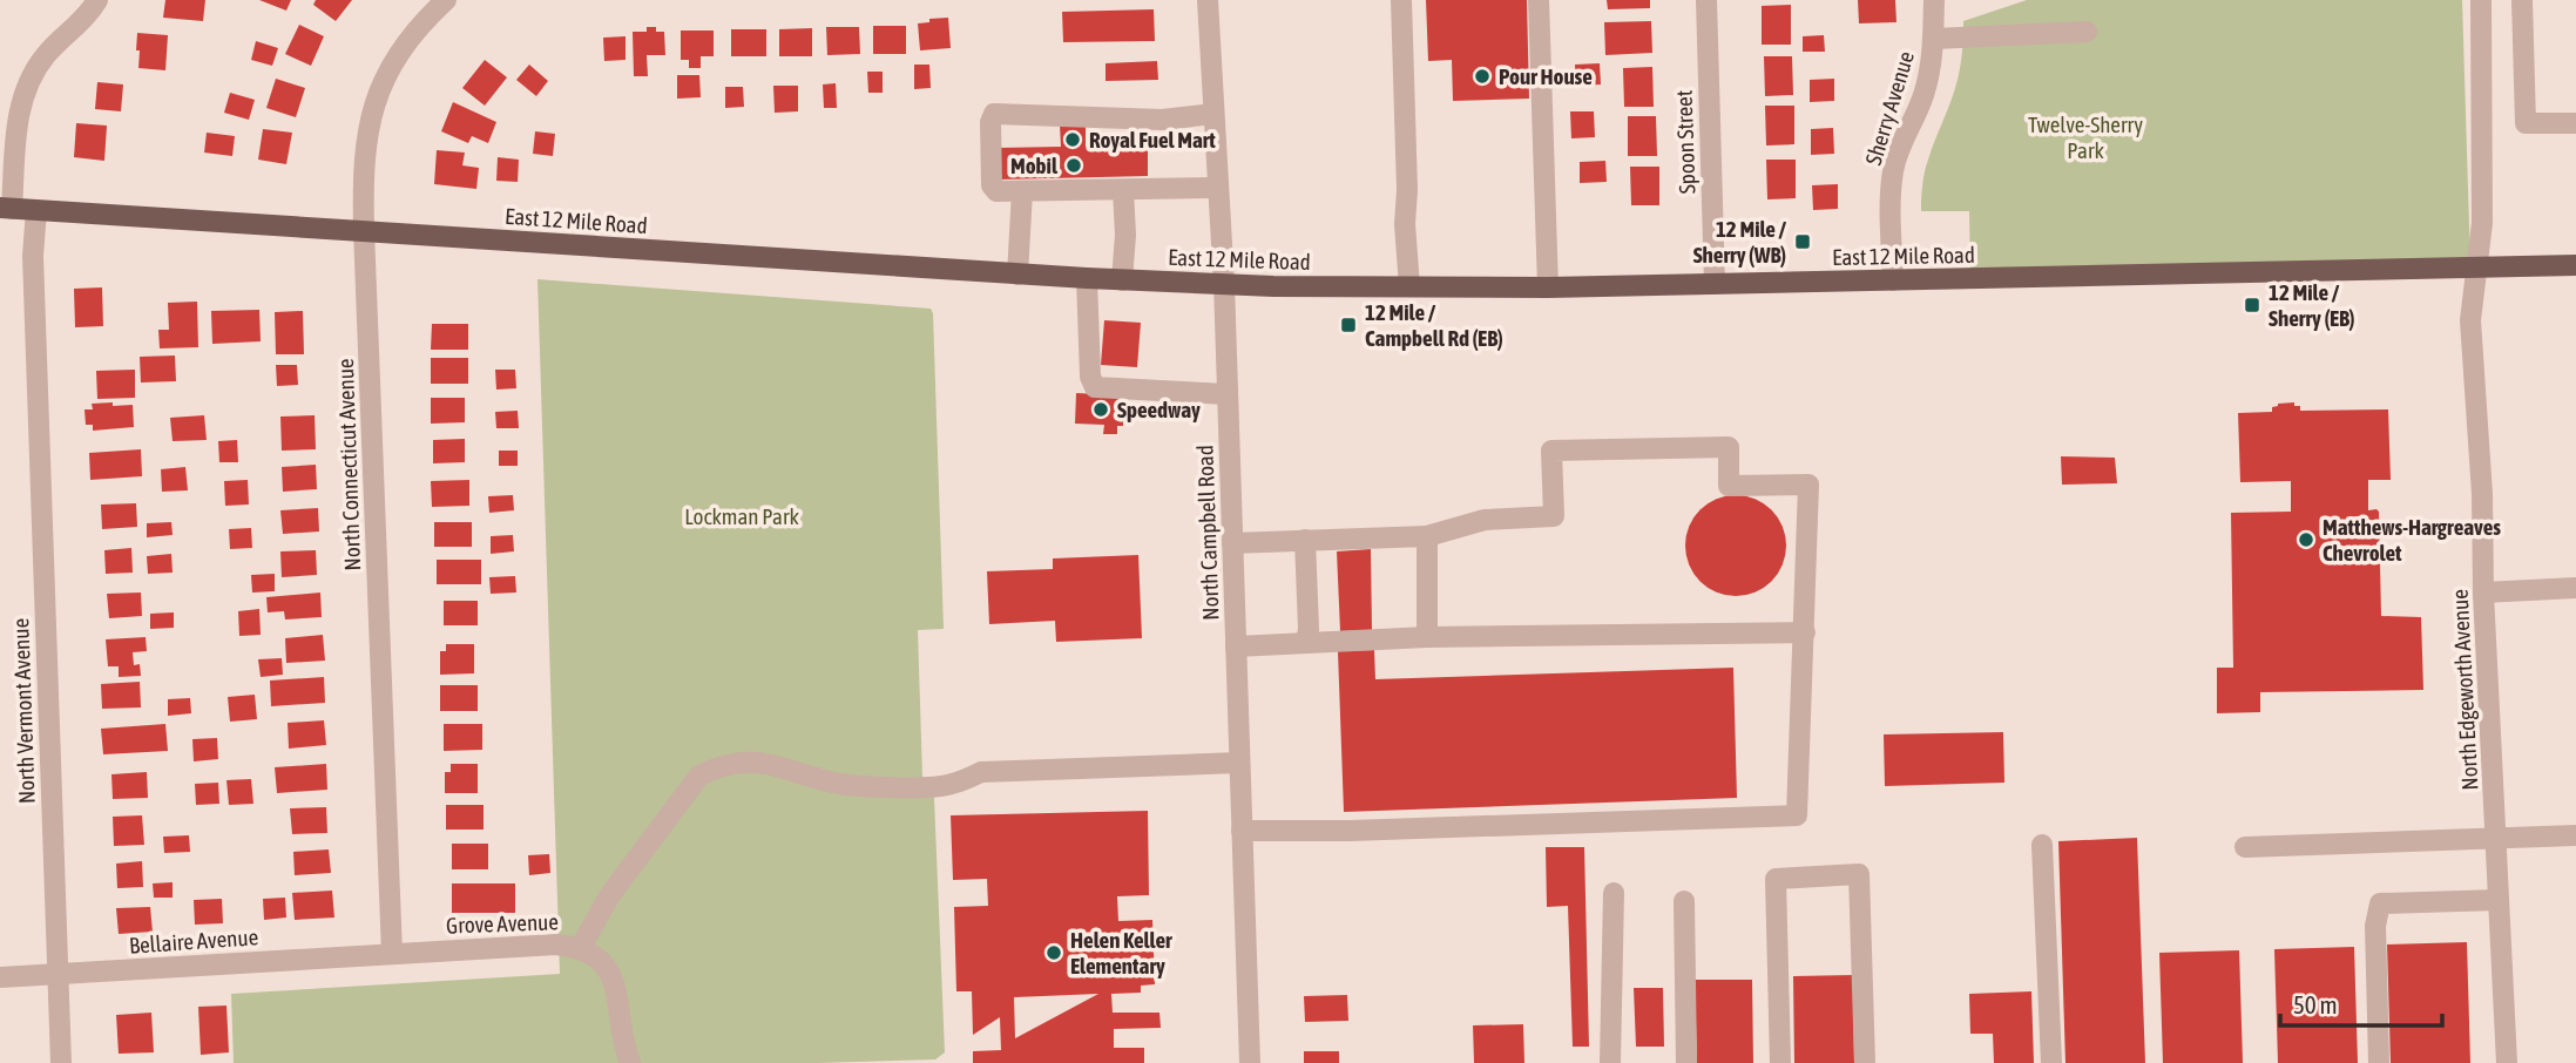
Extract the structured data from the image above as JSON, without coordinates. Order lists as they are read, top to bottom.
{
  "streets": {
    "main road": ["East 12 Mile Road"],
    "street": [
      "Sherry Avenue",
      "Spoon Street",
      "North Connecticut Avenue",
      "North Campbell Road",
      "North Edgeworth Avenue",
      "North Vermont Avenue",
      "Grove Avenue",
      "Bellaire Avenue"
    ]
  },
  "crossings": [
    ["Sherry Avenue", "East 12 Mile Road"],
    ["Spoon Street", "East 12 Mile Road"],
    ["East 12 Mile Road", "North Connecticut Avenue"],
    ["East 12 Mile Road", "North Campbell Road"],
    ["East 12 Mile Road", "North Edgeworth Avenue"],
    ["East 12 Mile Road", "North Vermont Avenue"],
    ["North Connecticut Avenue", "Grove Avenue"],
    ["North Connecticut Avenue", "Bellaire Avenue"],
    ["North Vermont Avenue", "Bellaire Avenue"],
    ["Grove Avenue", "Bellaire Avenue"]
  ],
  "parks": ["Twelve-Sherry Park", "Lockman Park"],
  "places": {
    "other": [
      "Pour House",
      "Royal Fuel Mart",
      "Mobil",
      "Speedway",
      "Matthews-Hargreaves Chevrolet",
      "Helen Keller Elementary"
    ],
    "transit": ["12 Mile / Sherry (WB)", "12 Mile / Sherry (EB)", "12 Mile / Campbell Rd (EB)"]
  },
  "scale_bar": "50 m"
}
